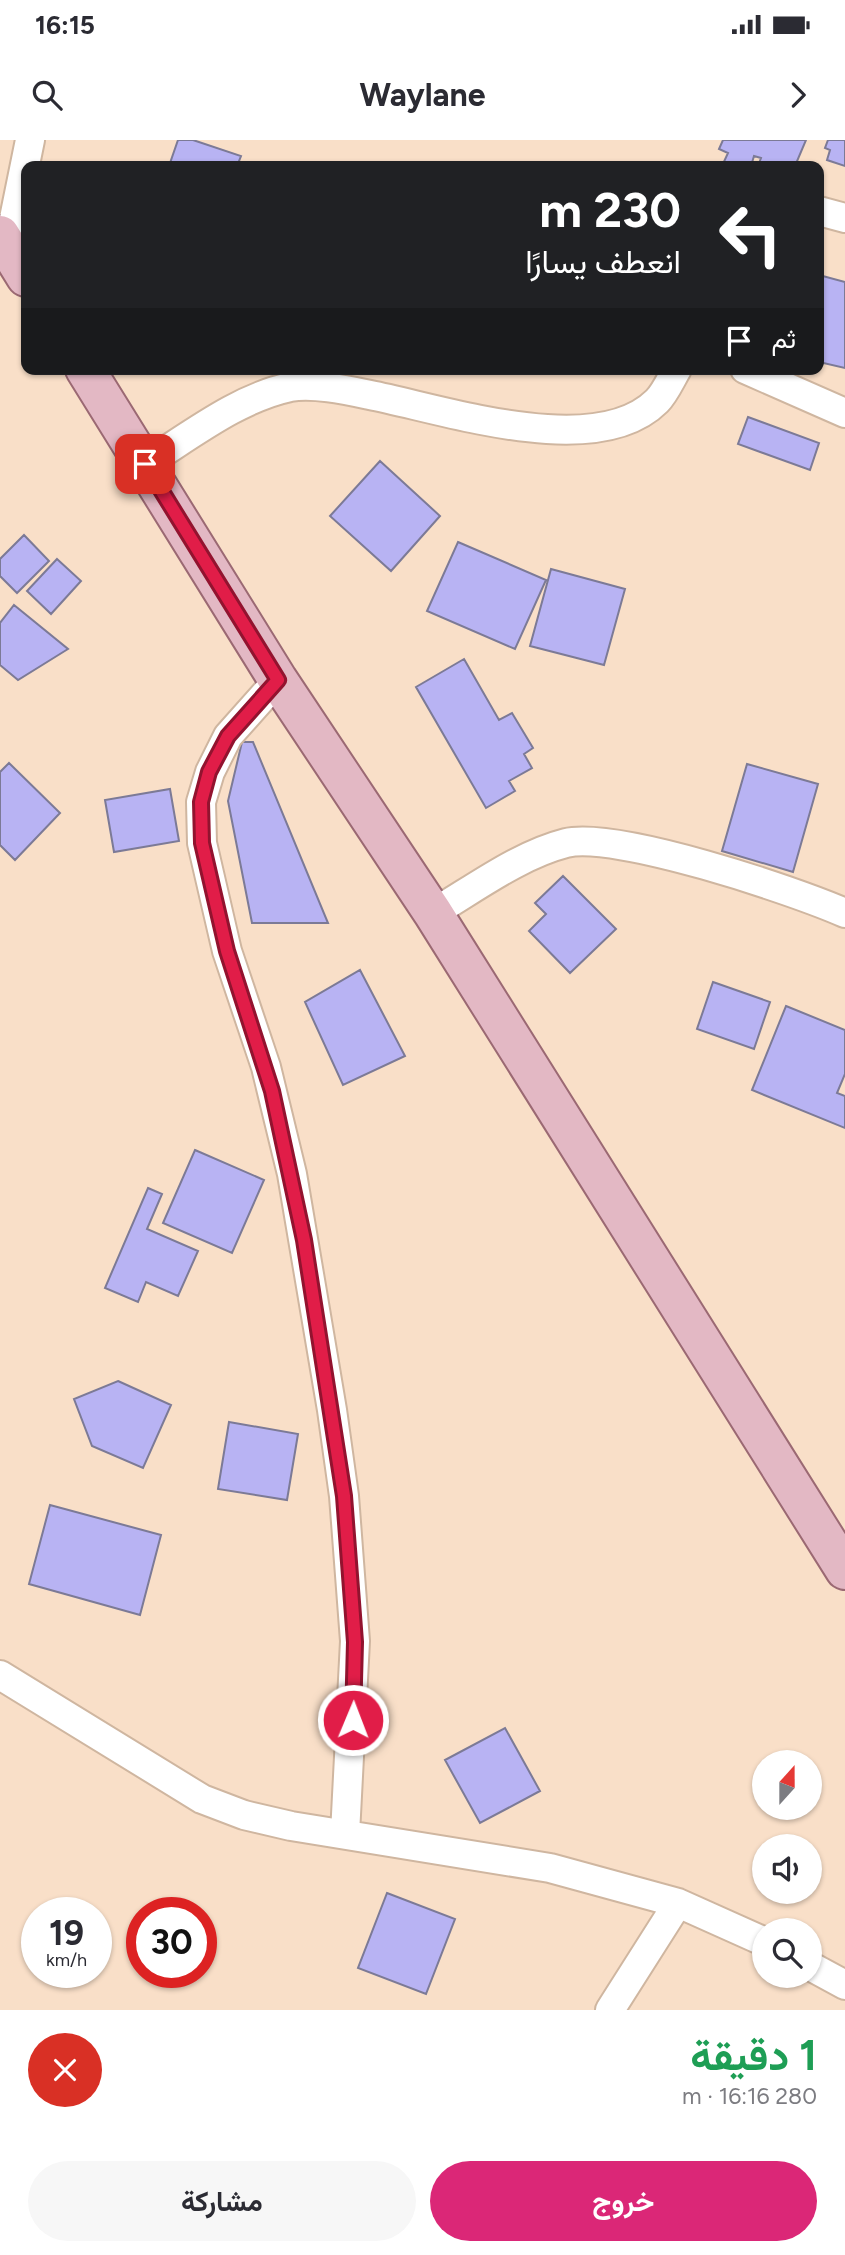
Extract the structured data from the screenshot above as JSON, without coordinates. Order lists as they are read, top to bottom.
{
  "north": "top",
  "page": {
    "status": "16:15",
    "header": "Waylane",
    "turn": ["230 m", "انعطف يسارًا"],
    "then": "ثم",
    "speed": "19 km/h",
    "limit": "30",
    "heading": ["1 دقيقة", "280 m · 16:16"],
    "buttons": ["خروج", "مشاركة"]
  }
}
